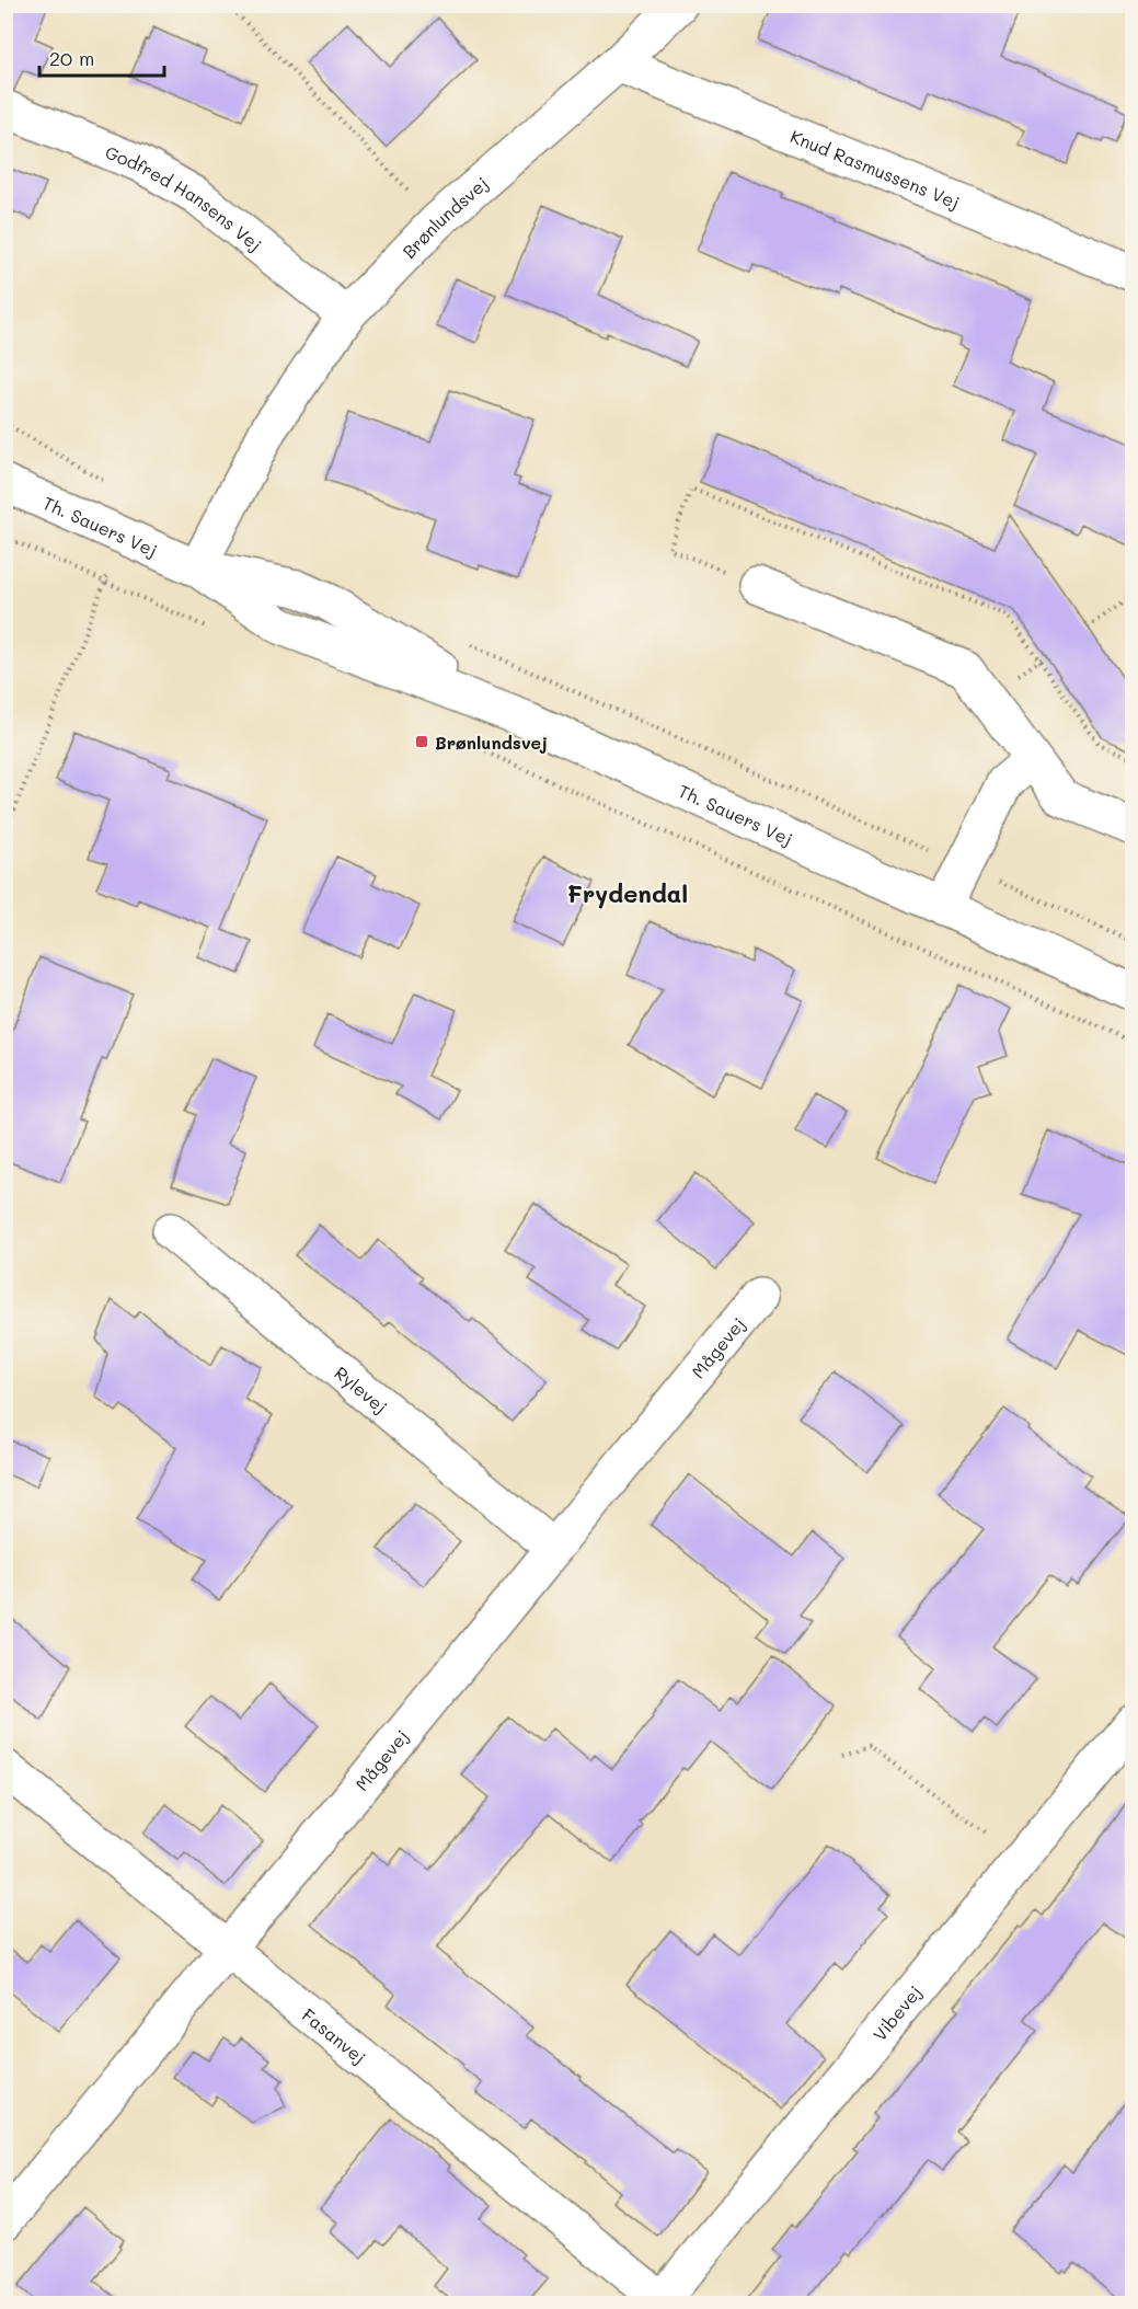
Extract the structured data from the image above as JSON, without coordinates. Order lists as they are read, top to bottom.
{
  "streets": {
    "street": [
      "Knud Rasmussens Vej",
      "Godfred Hansens Vej",
      "Brønlundsvej",
      "Th. Sauers Vej",
      "Mågevej",
      "Rylevej",
      "Vibevej",
      "Fasanvej"
    ]
  },
  "crossings": [
    ["Knud Rasmussens Vej", "Brønlundsvej"],
    ["Godfred Hansens Vej", "Brønlundsvej"],
    ["Brønlundsvej", "Th. Sauers Vej"],
    ["Mågevej", "Rylevej"],
    ["Mågevej", "Fasanvej"],
    ["Vibevej", "Fasanvej"]
  ],
  "districts": ["Frydendal"],
  "places": {
    "transit": ["Brønlundsvej"]
  },
  "scale_bar": "20 m"
}
